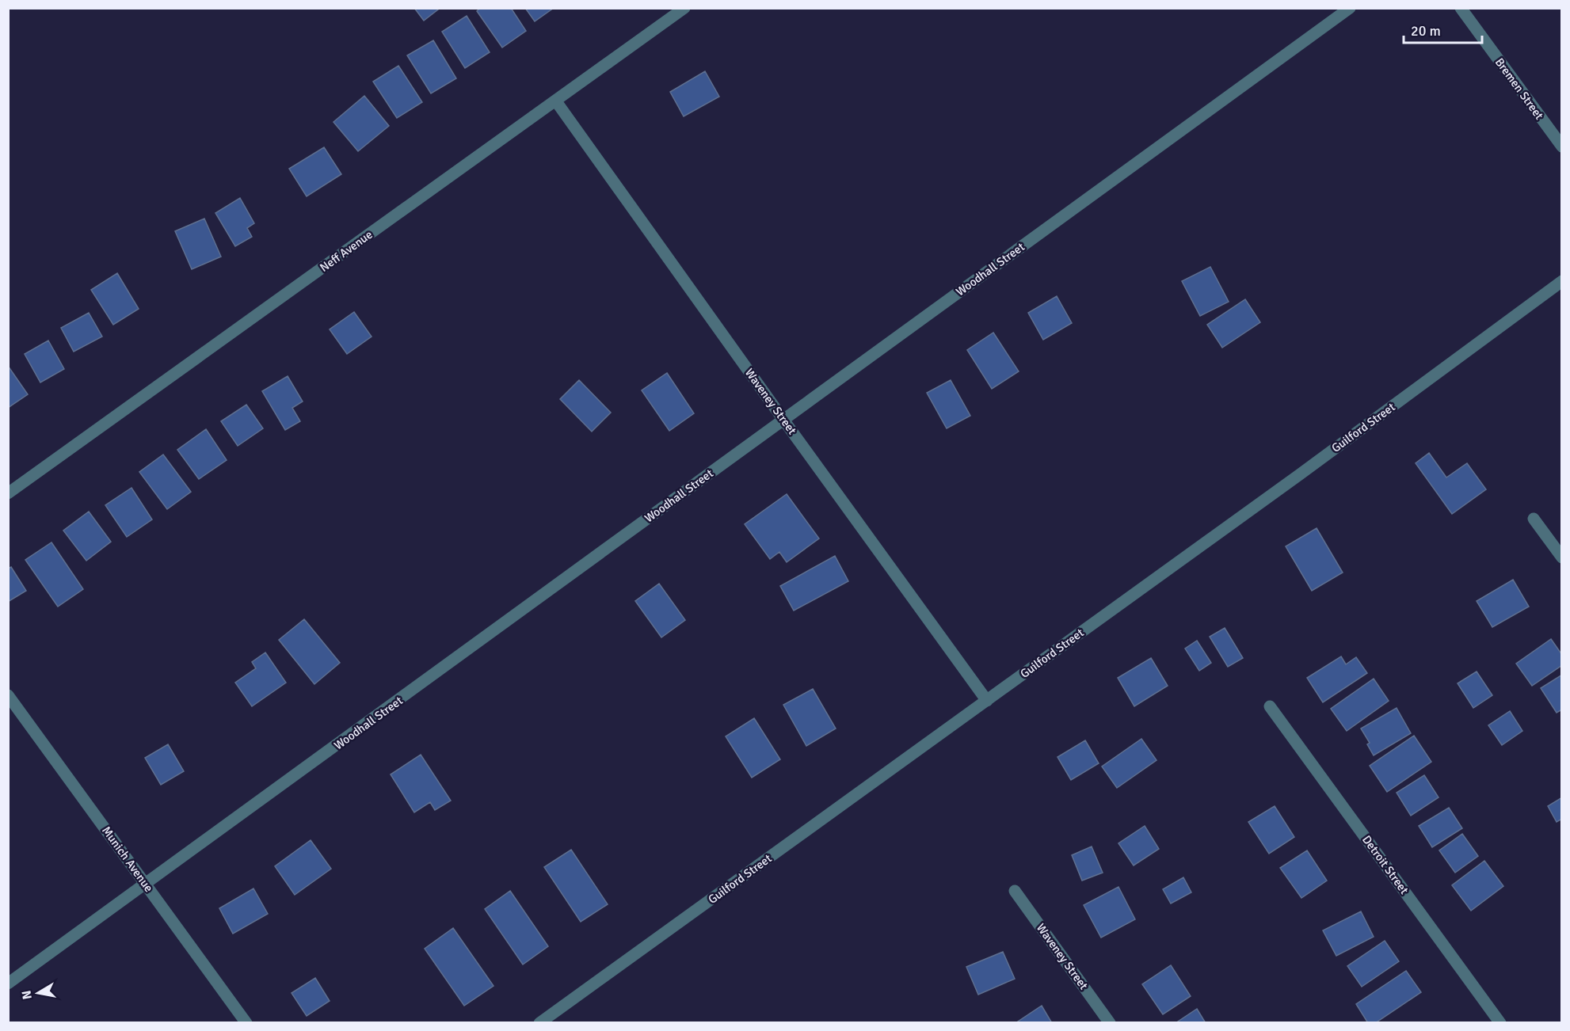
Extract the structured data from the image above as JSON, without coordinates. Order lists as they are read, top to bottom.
{
  "streets": {
    "street": [
      "Bremen Street",
      "Neff Avenue",
      "Woodhall Street",
      "Waveney Street",
      "Guilford Street",
      "Munich Avenue",
      "Detroit Street"
    ]
  },
  "crossings": [
    ["Neff Avenue", "Waveney Street"],
    ["Woodhall Street", "Waveney Street"],
    ["Woodhall Street", "Munich Avenue"],
    ["Waveney Street", "Guilford Street"]
  ],
  "scale_bar": "20 m",
  "north": "left"
}
